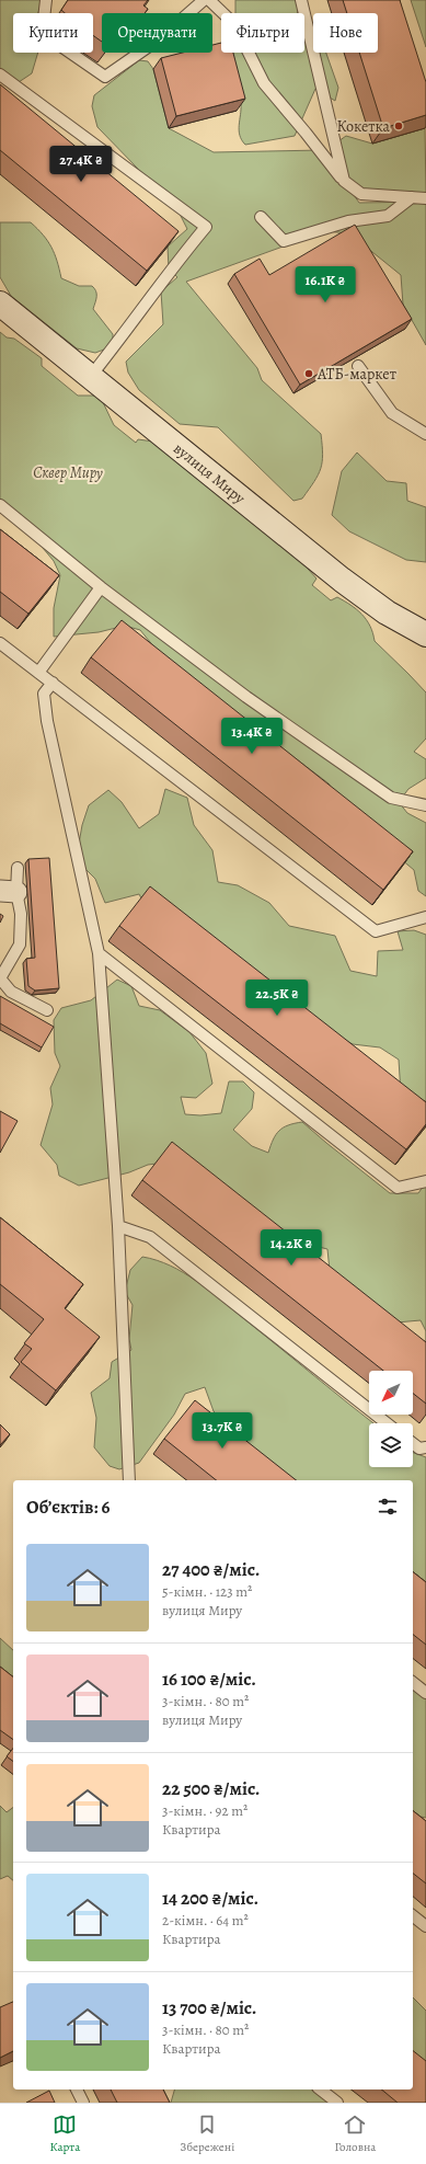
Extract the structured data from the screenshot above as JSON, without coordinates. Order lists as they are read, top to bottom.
{
  "streets": {
    "main road": ["вулиця Миру"]
  },
  "parks": ["Сквер Миру"],
  "places": ["Кокетка", "АТБ-маркет"],
  "north": "bottom left",
  "page": {
    "chip": [
      "Купити",
      "Орендувати",
      "Фільтри",
      "Нове"
    ],
    "price": [
      "27.4K ₴",
      "16.1K ₴",
      "13.4K ₴",
      "22.5K ₴",
      "14.2K ₴",
      "13.7K ₴"
    ],
    "heading": "Об’єктів: 6",
    "list": [
      {
        "name": "27 400 ₴/міс.",
        "note": "5-кімн. · 123 m² · вулиця Миру"
      },
      {
        "name": "16 100 ₴/міс.",
        "note": "3-кімн. · 80 m² · вулиця Миру"
      },
      {
        "name": "22 500 ₴/міс.",
        "note": "3-кімн. · 92 m² · Квартира"
      },
      {
        "name": "14 200 ₴/міс.",
        "note": "2-кімн. · 64 m² · Квартира"
      },
      {
        "name": "13 700 ₴/міс.",
        "note": "3-кімн. · 80 m² · Квартира"
      }
    ],
    "tabs": ["Карта", "Збережені", "Головна"]
  }
}
